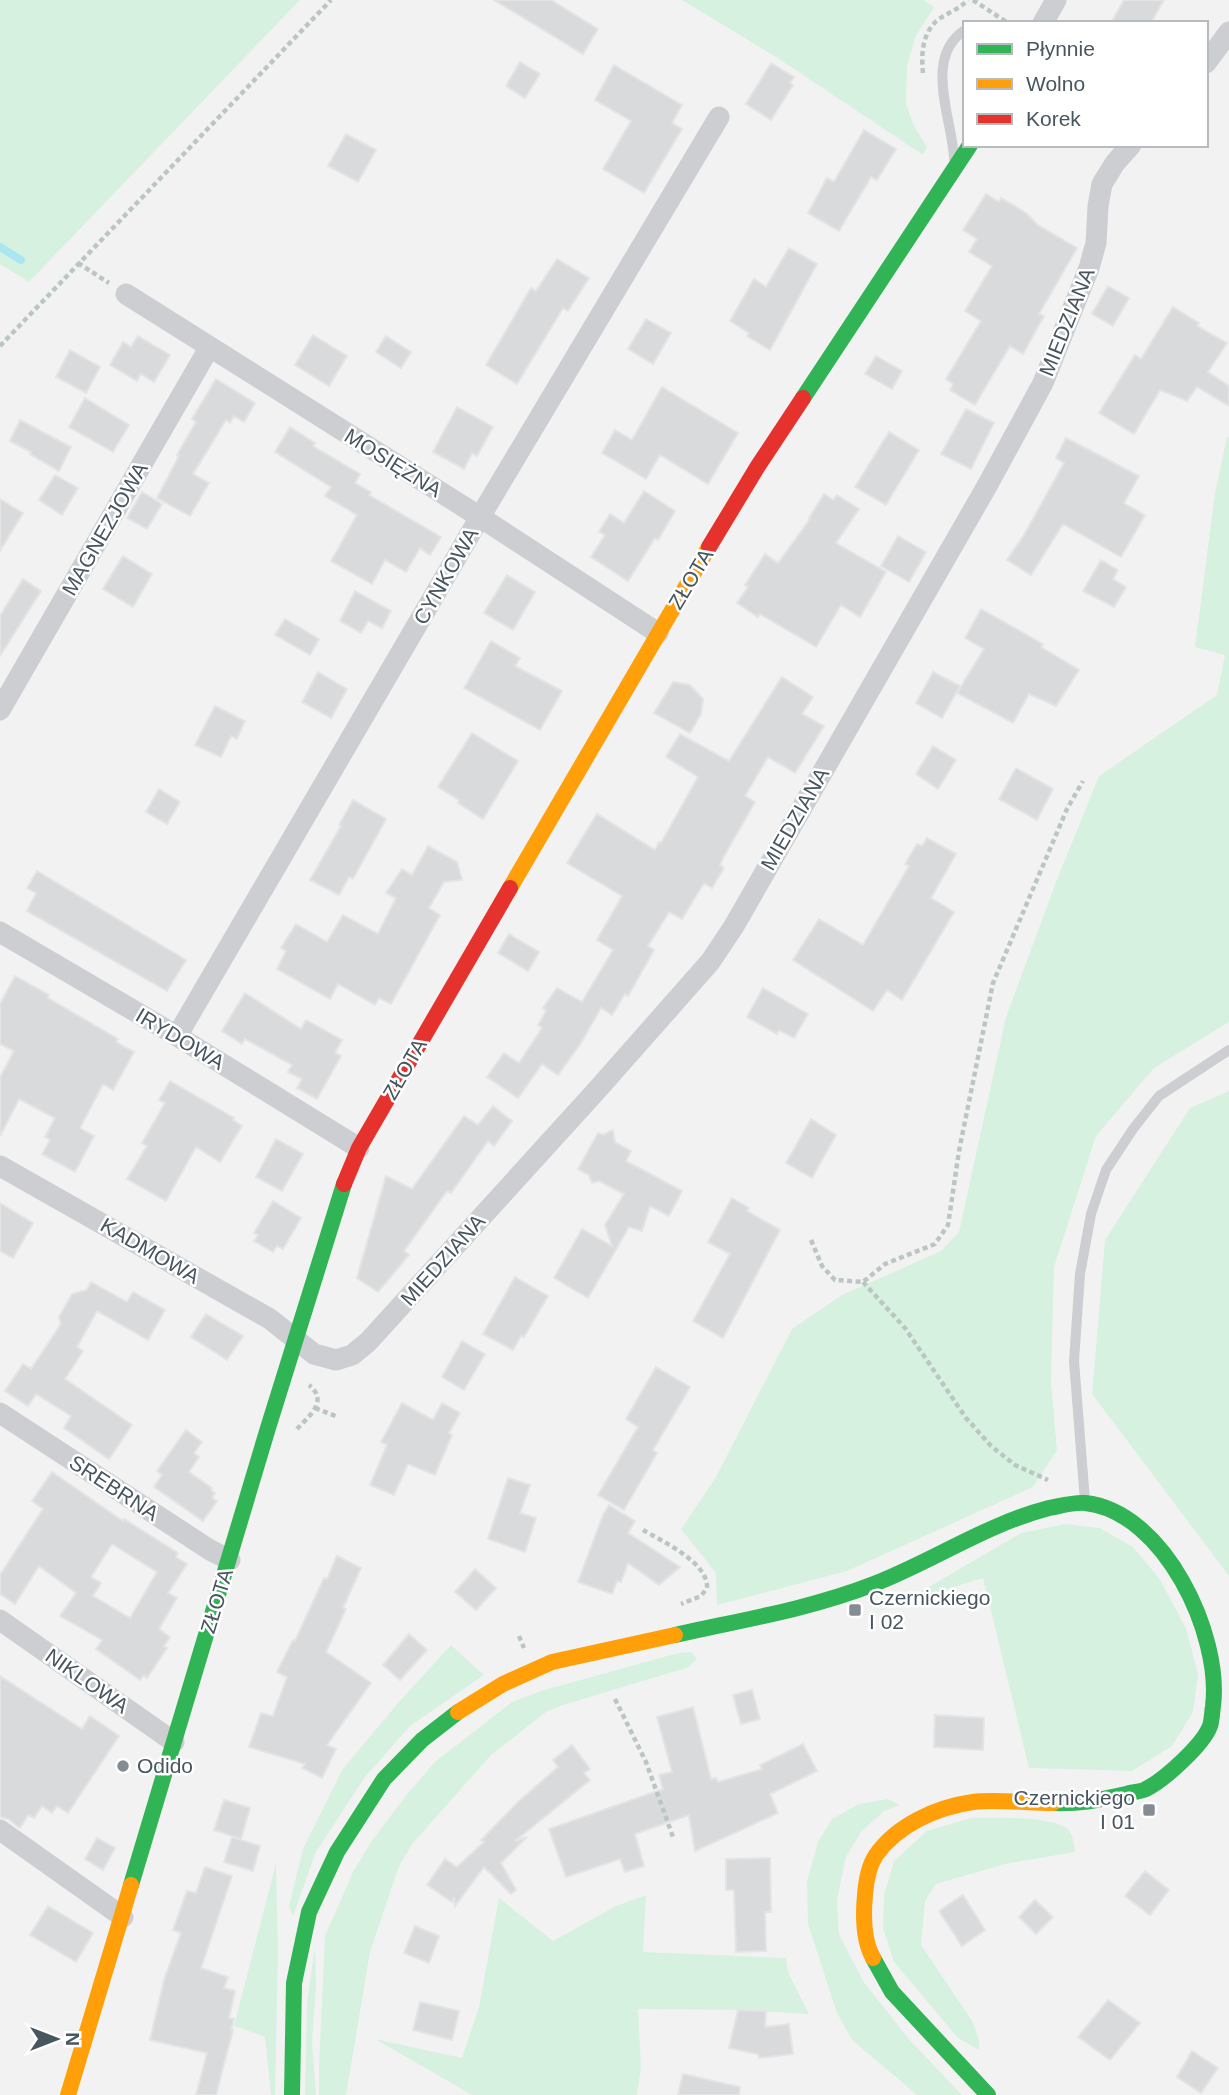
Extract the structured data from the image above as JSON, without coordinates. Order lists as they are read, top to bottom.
{
  "streets": {
    "street": [
      "MIEDZIANA",
      "MOSIĘŻNA",
      "MAGNEZJOWA",
      "CYNKOWA",
      "ZŁOTA",
      "IRYDOWA",
      "KADMOWA",
      "SREBRNA",
      "NIKLOWA"
    ]
  },
  "crossings": [
    ["MIEDZIANA", "ZŁOTA"],
    ["MIEDZIANA", "KADMOWA"],
    ["MOSIĘŻNA", "MAGNEZJOWA"],
    ["MOSIĘŻNA", "CYNKOWA"],
    ["MOSIĘŻNA", "ZŁOTA"],
    ["CYNKOWA", "IRYDOWA"],
    ["ZŁOTA", "IRYDOWA"],
    ["ZŁOTA", "KADMOWA"],
    ["ZŁOTA", "SREBRNA"],
    ["ZŁOTA", "NIKLOWA"]
  ],
  "places": {
    "transit": ["Czernickiego I 02", "Czernickiego I 01"],
    "other": ["Odido"]
  },
  "legend": ["Płynnie", "Wolno", "Korek"],
  "north": "right"
}
